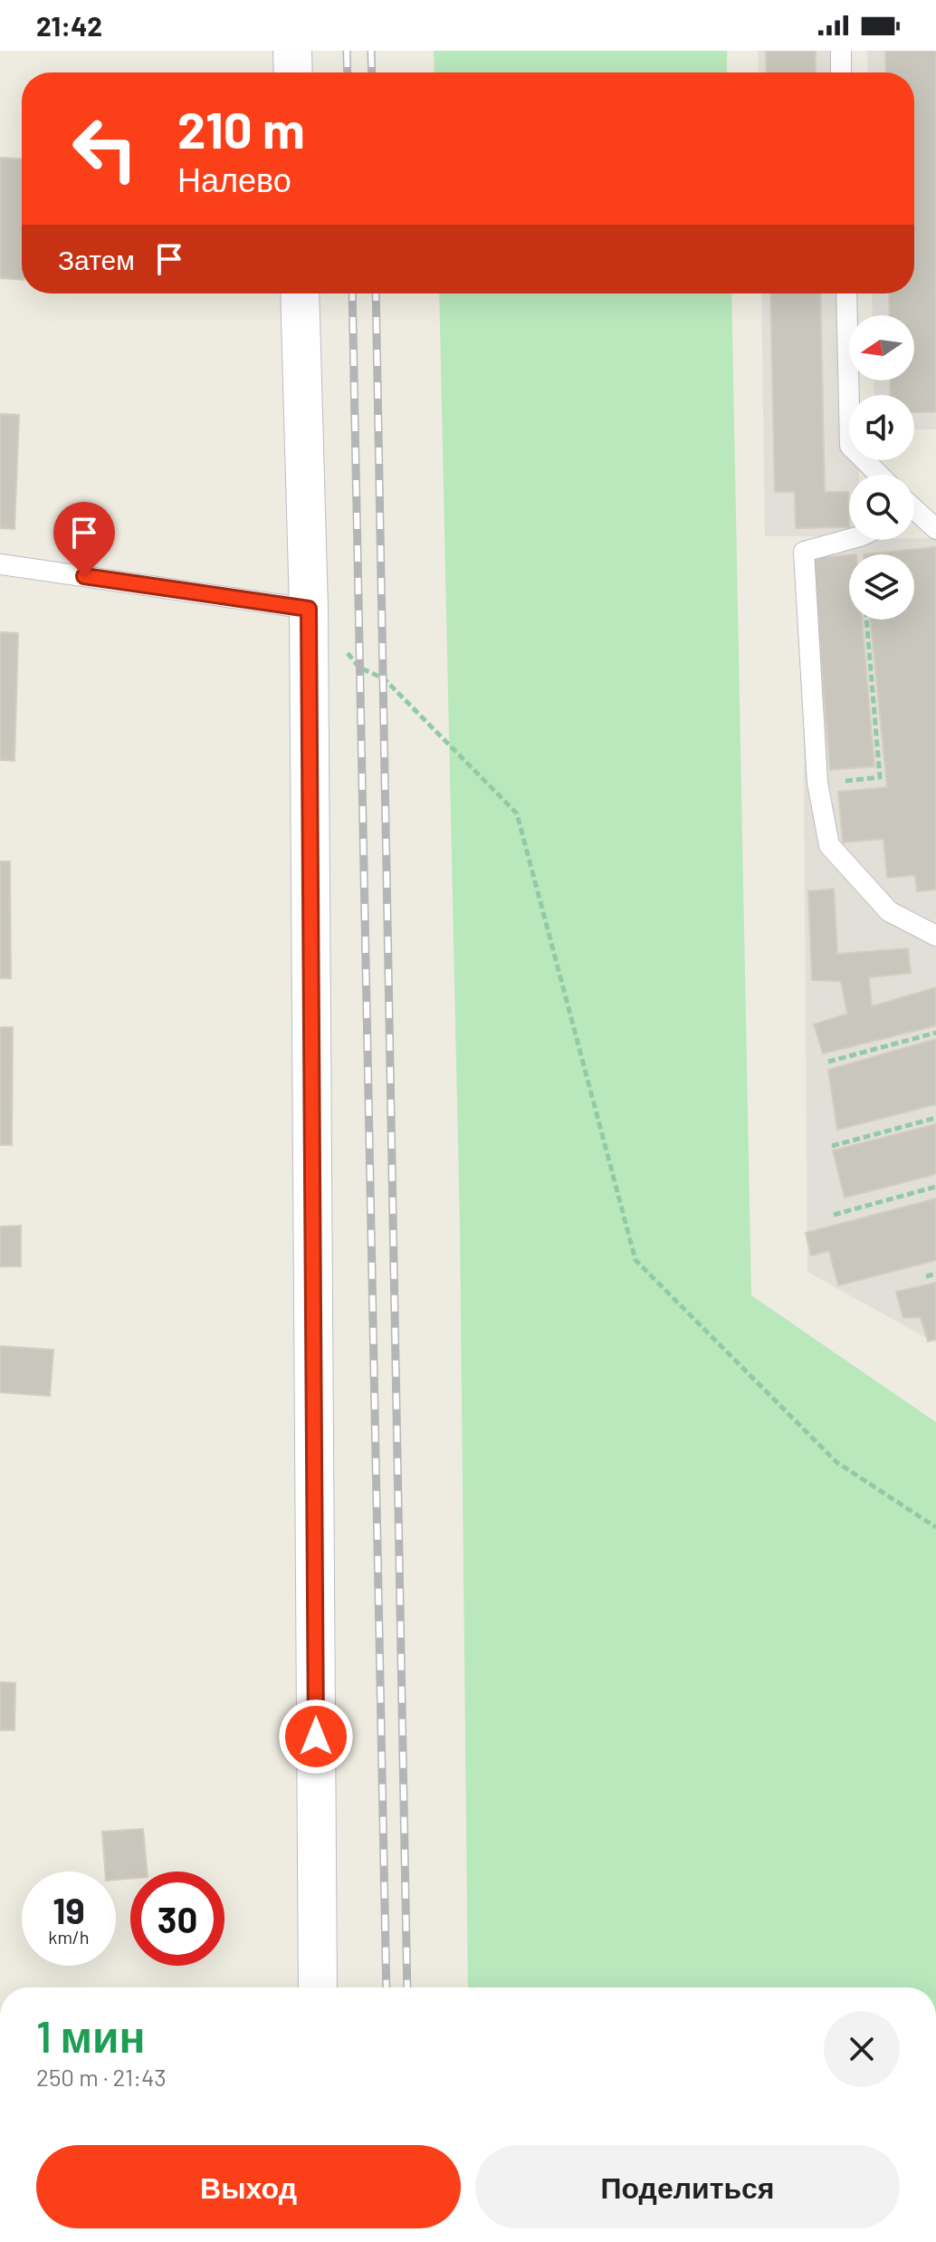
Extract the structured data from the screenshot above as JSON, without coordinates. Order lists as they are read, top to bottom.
{
  "north": "left",
  "page": {
    "status": "21:42",
    "turn": ["210 m", "Налево"],
    "then": "Затем",
    "speed": "19 km/h",
    "limit": "30",
    "heading": ["1 мин", "250 m · 21:43"],
    "buttons": ["Выход", "Поделиться"]
  }
}
